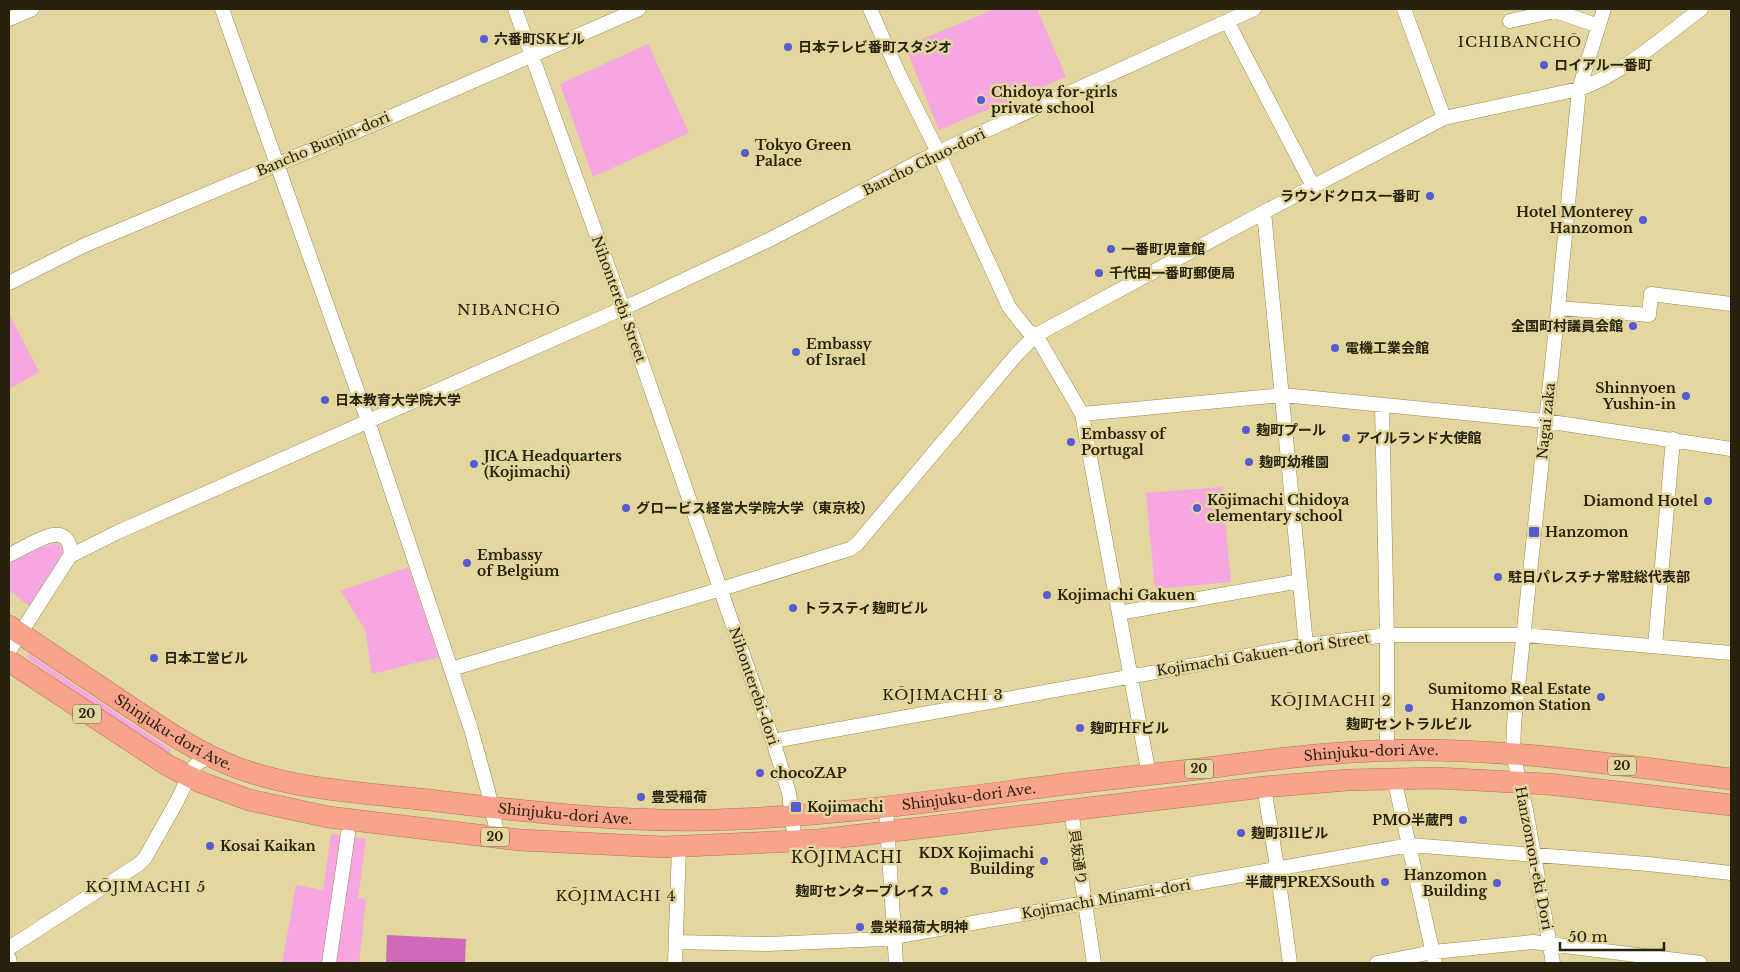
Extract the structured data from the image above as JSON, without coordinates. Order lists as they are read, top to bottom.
{
  "streets": {
    "highway": ["20", "Shinjuku-dori Ave."],
    "street": [
      "Bancho Bunjin-dori",
      "Bancho Chuo-dori",
      "Nihonterebi Street",
      "Nagai zaka",
      "Kojimachi Gakuen-dori Street",
      "Nihonterebi-dori",
      "貝坂通り",
      "Hanzomon-eki Dori",
      "Kojimachi Minami-dori"
    ]
  },
  "crossings": [
    ["Bancho Bunjin-dori", "Nihonterebi Street"],
    ["Bancho Chuo-dori", "Nihonterebi Street"],
    ["Nihonterebi Street", "Nihonterebi-dori"],
    ["Nagai zaka", "Kojimachi Gakuen-dori Street"],
    ["Nagai zaka", "Shinjuku-dori Ave."],
    ["Nagai zaka", "Hanzomon-eki Dori"],
    ["Kojimachi Gakuen-dori Street", "Nihonterebi-dori"],
    ["Nihonterebi-dori", "Shinjuku-dori Ave."],
    ["Shinjuku-dori Ave.", "貝坂通り"],
    ["Shinjuku-dori Ave.", "Hanzomon-eki Dori"],
    ["貝坂通り", "Kojimachi Minami-dori"],
    ["Hanzomon-eki Dori", "Kojimachi Minami-dori"]
  ],
  "districts": [
    "ICHIBANCHŌ",
    "NIBANCHŌ",
    "KŌJIMACHI 3",
    "KŌJIMACHI 2",
    "KŌJIMACHI",
    "KŌJIMACHI 5",
    "KŌJIMACHI 4"
  ],
  "places": {
    "other": [
      "六番町SKビル",
      "日本テレビ番町スタジオ",
      "ロイアル一番町",
      "Chidoya for-girls private school",
      "Tokyo Green Palace",
      "ラウンドクロス一番町",
      "Hotel Monterey Hanzomon",
      "一番町児童館",
      "千代田一番町郵便局",
      "全国町村議員会館",
      "電機工業会館",
      "Embassy of Israel",
      "Shinnyoen Yushin-in",
      "日本教育大学院大学",
      "麹町プール",
      "アイルランド大使館",
      "Embassy of Portugal",
      "麹町幼稚園",
      "JICA Headquarters (Kojimachi)",
      "Diamond Hotel",
      "グロービス経営大学院大学（東京校）",
      "Kōjimachi Chidoya elementary school",
      "Embassy of Belgium",
      "駐日パレスチナ常駐総代表部",
      "Kojimachi Gakuen",
      "トラスティ麹町ビル",
      "日本工営ビル",
      "Sumitomo Real Estate Hanzomon Station",
      "麹町セントラルビル",
      "麹町HFビル",
      "chocoZAP",
      "豊受稲荷",
      "PMO半蔵門",
      "麹町311ビル",
      "Kosai Kaikan",
      "KDX Kojimachi Building",
      "半蔵門PREXSouth",
      "Hanzomon Building",
      "麹町センタープレイス",
      "豊栄稲荷大明神"
    ],
    "transit": ["Hanzomon", "Kojimachi"]
  },
  "scale_bar": "50 m"
}
